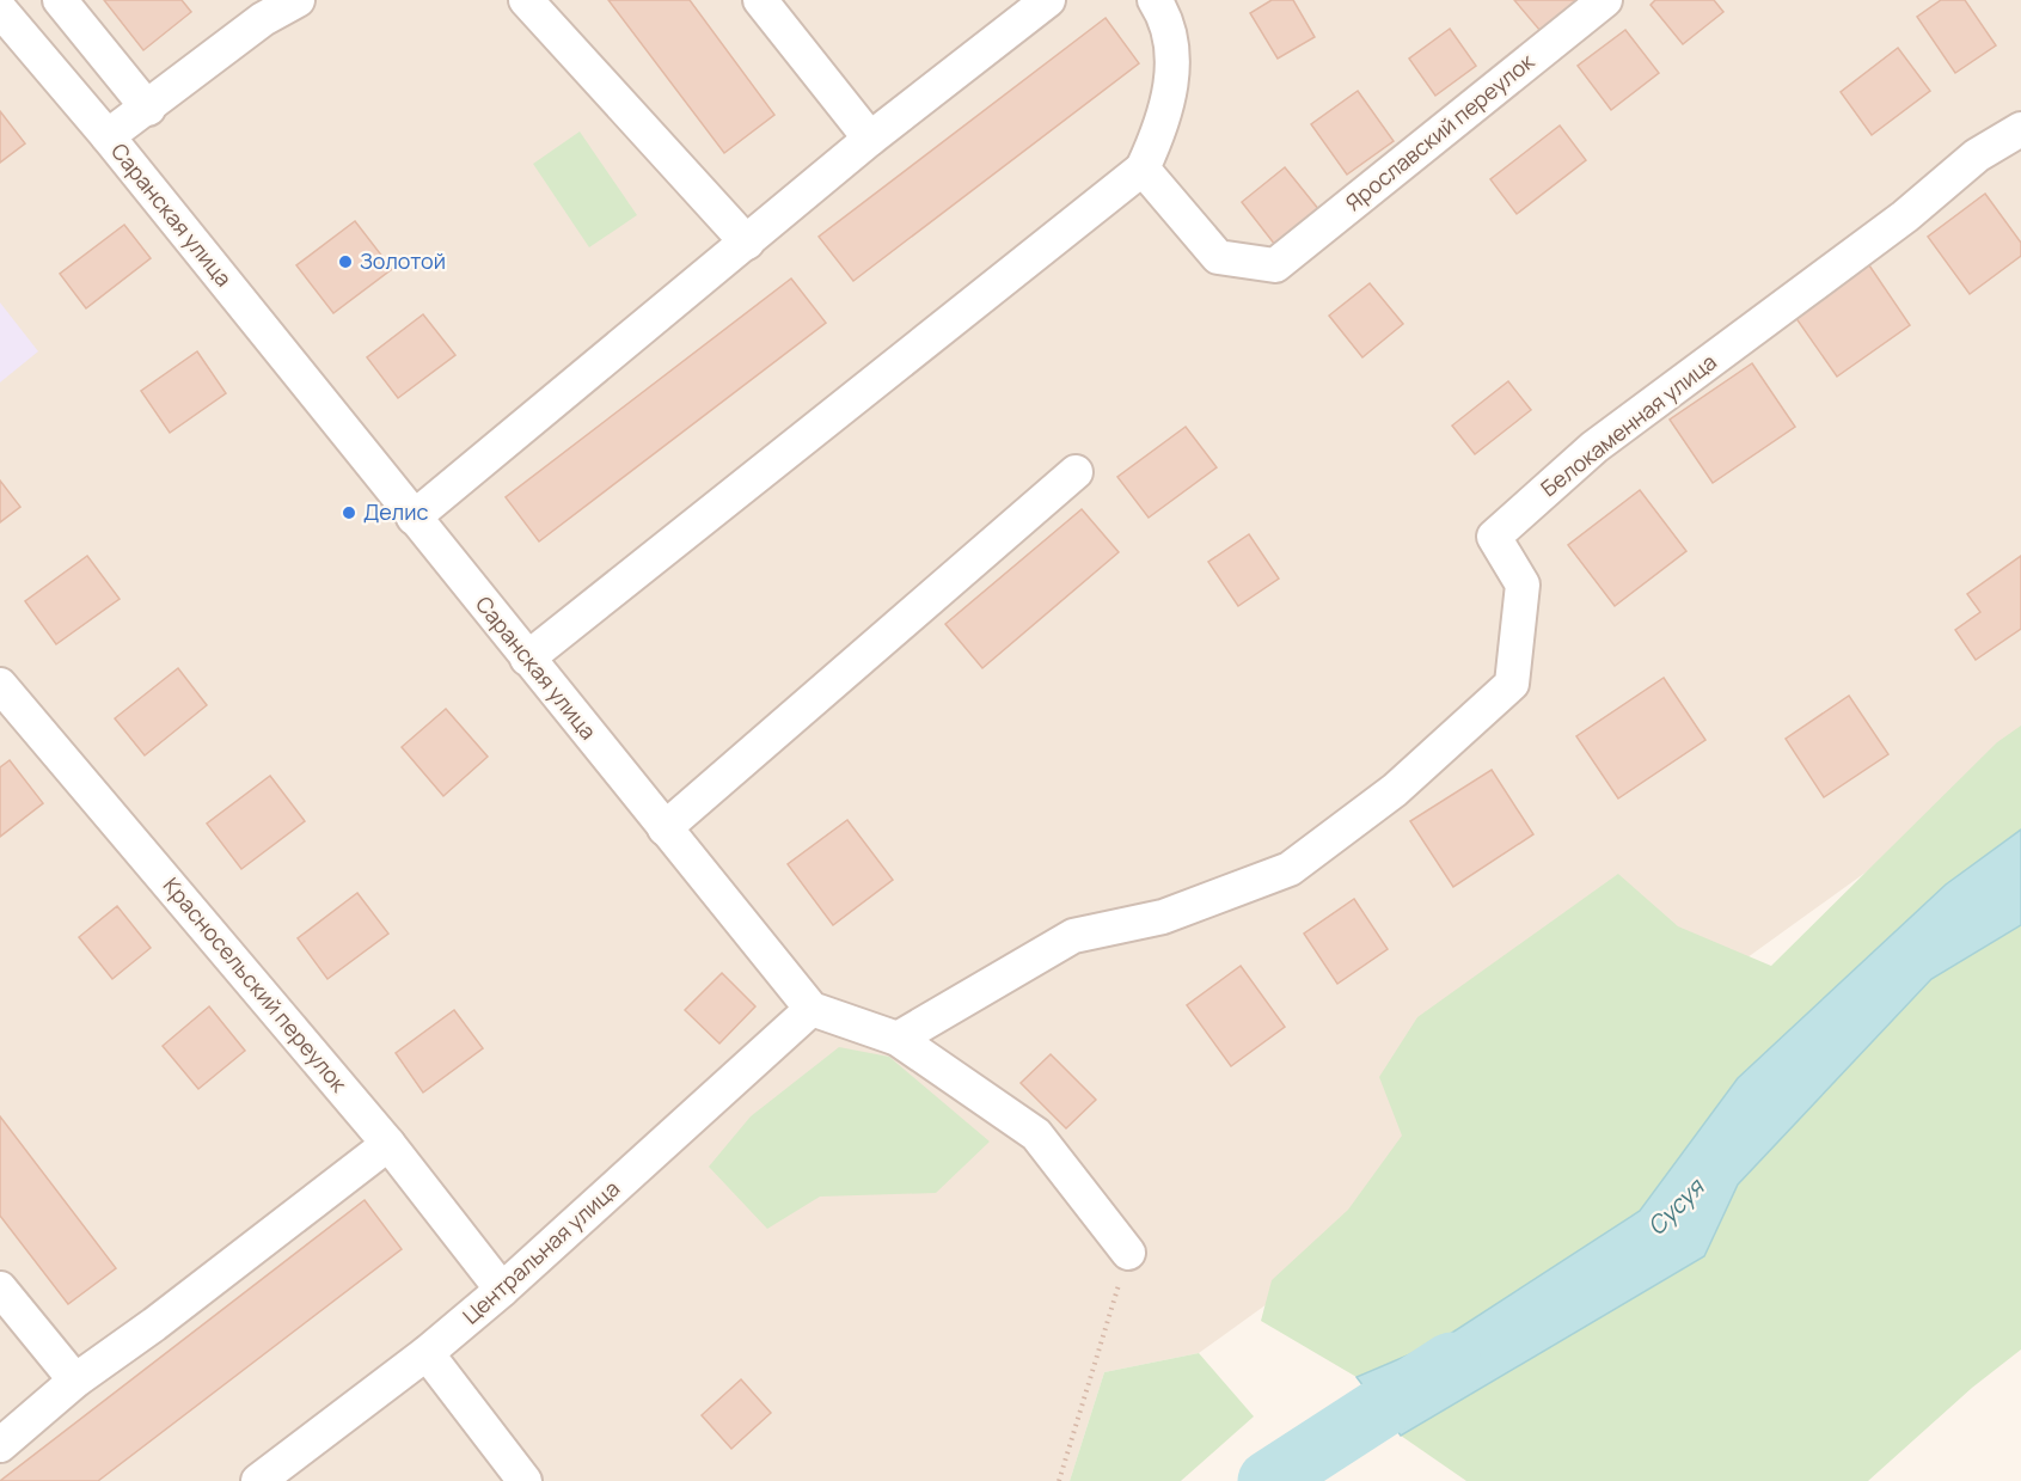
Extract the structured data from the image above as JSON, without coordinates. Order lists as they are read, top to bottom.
{
  "streets": {
    "street": [
      "Ярославский переулок",
      "Саранская улица",
      "Белокаменная улица",
      "Красносельский переулок",
      "Центральная улица"
    ]
  },
  "crossings": [
    ["Саранская улица", "Центральная улица"],
    ["Красносельский переулок", "Центральная улица"]
  ],
  "water": ["Сусуя"],
  "places": ["Золотой", "Делис"]
}
